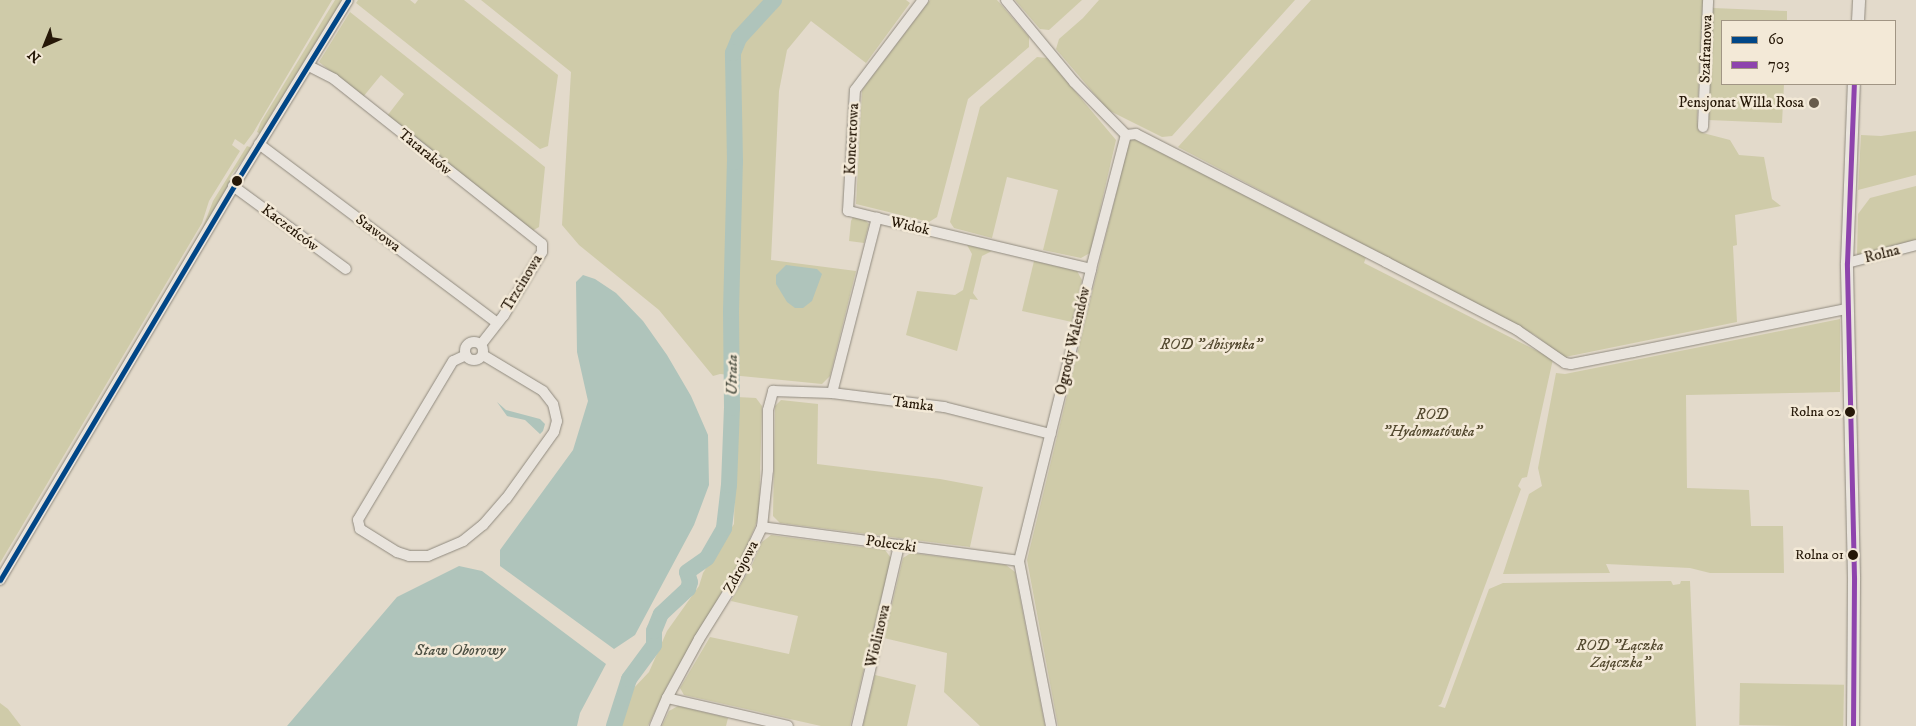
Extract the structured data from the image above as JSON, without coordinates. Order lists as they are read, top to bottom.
{
  "streets": {
    "street": [
      "Szafranowa",
      "Koncertowa",
      "Tataraków",
      "Widok",
      "Kaczeńców",
      "Stawowa",
      "Rolna",
      "Trzcinowa",
      "Ogrody Walendów",
      "Tamka",
      "Poleczki",
      "Zdrojowa",
      "Wiolinowa"
    ]
  },
  "crossings": [
    ["Koncertowa", "Widok"],
    ["Tataraków", "Trzcinowa"],
    ["Widok", "Ogrody Walendów"],
    ["Widok", "Tamka"],
    ["Stawowa", "Trzcinowa"],
    ["Ogrody Walendów", "Tamka"],
    ["Ogrody Walendów", "Poleczki"],
    ["Tamka", "Zdrojowa"],
    ["Poleczki", "Zdrojowa"],
    ["Poleczki", "Wiolinowa"]
  ],
  "water": ["Utrata", "Staw Oborowy"],
  "parks": ["ROD \"Abisynka\"", "ROD \"Hydomatówka\"", "ROD \"Łączka Zajączka\""],
  "places": ["Pensjonat Willa Rosa", "Rolna 02", "Rolna 01"],
  "lines": ["transit line 60", "transit line 703"],
  "legend": ["60", "703"],
  "north": "bottom left"
}
